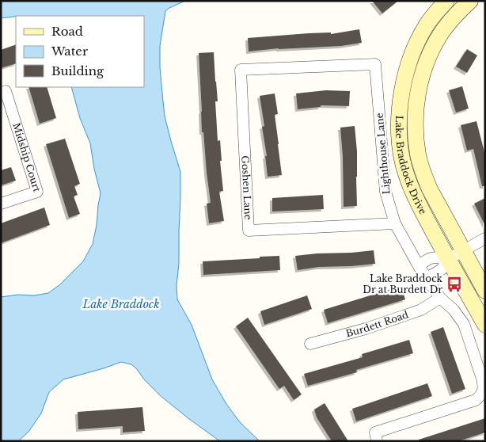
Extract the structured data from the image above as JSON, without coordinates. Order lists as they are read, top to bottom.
{
  "streets": {
    "street": [
      "Lighthouse Lane",
      "Midship Court",
      "Lake Braddock Drive",
      "Goshen Lane",
      "Burdett Road"
    ]
  },
  "crossings": [
    ["Lighthouse Lane", "Goshen Lane"],
    ["Lighthouse Lane", "Burdett Road"]
  ],
  "water": ["Lake Braddock"],
  "places": {
    "bus stop": ["Lake Braddock Dr at Burdett Dr"]
  },
  "legend": ["Road", "Water", "Building"]
}
